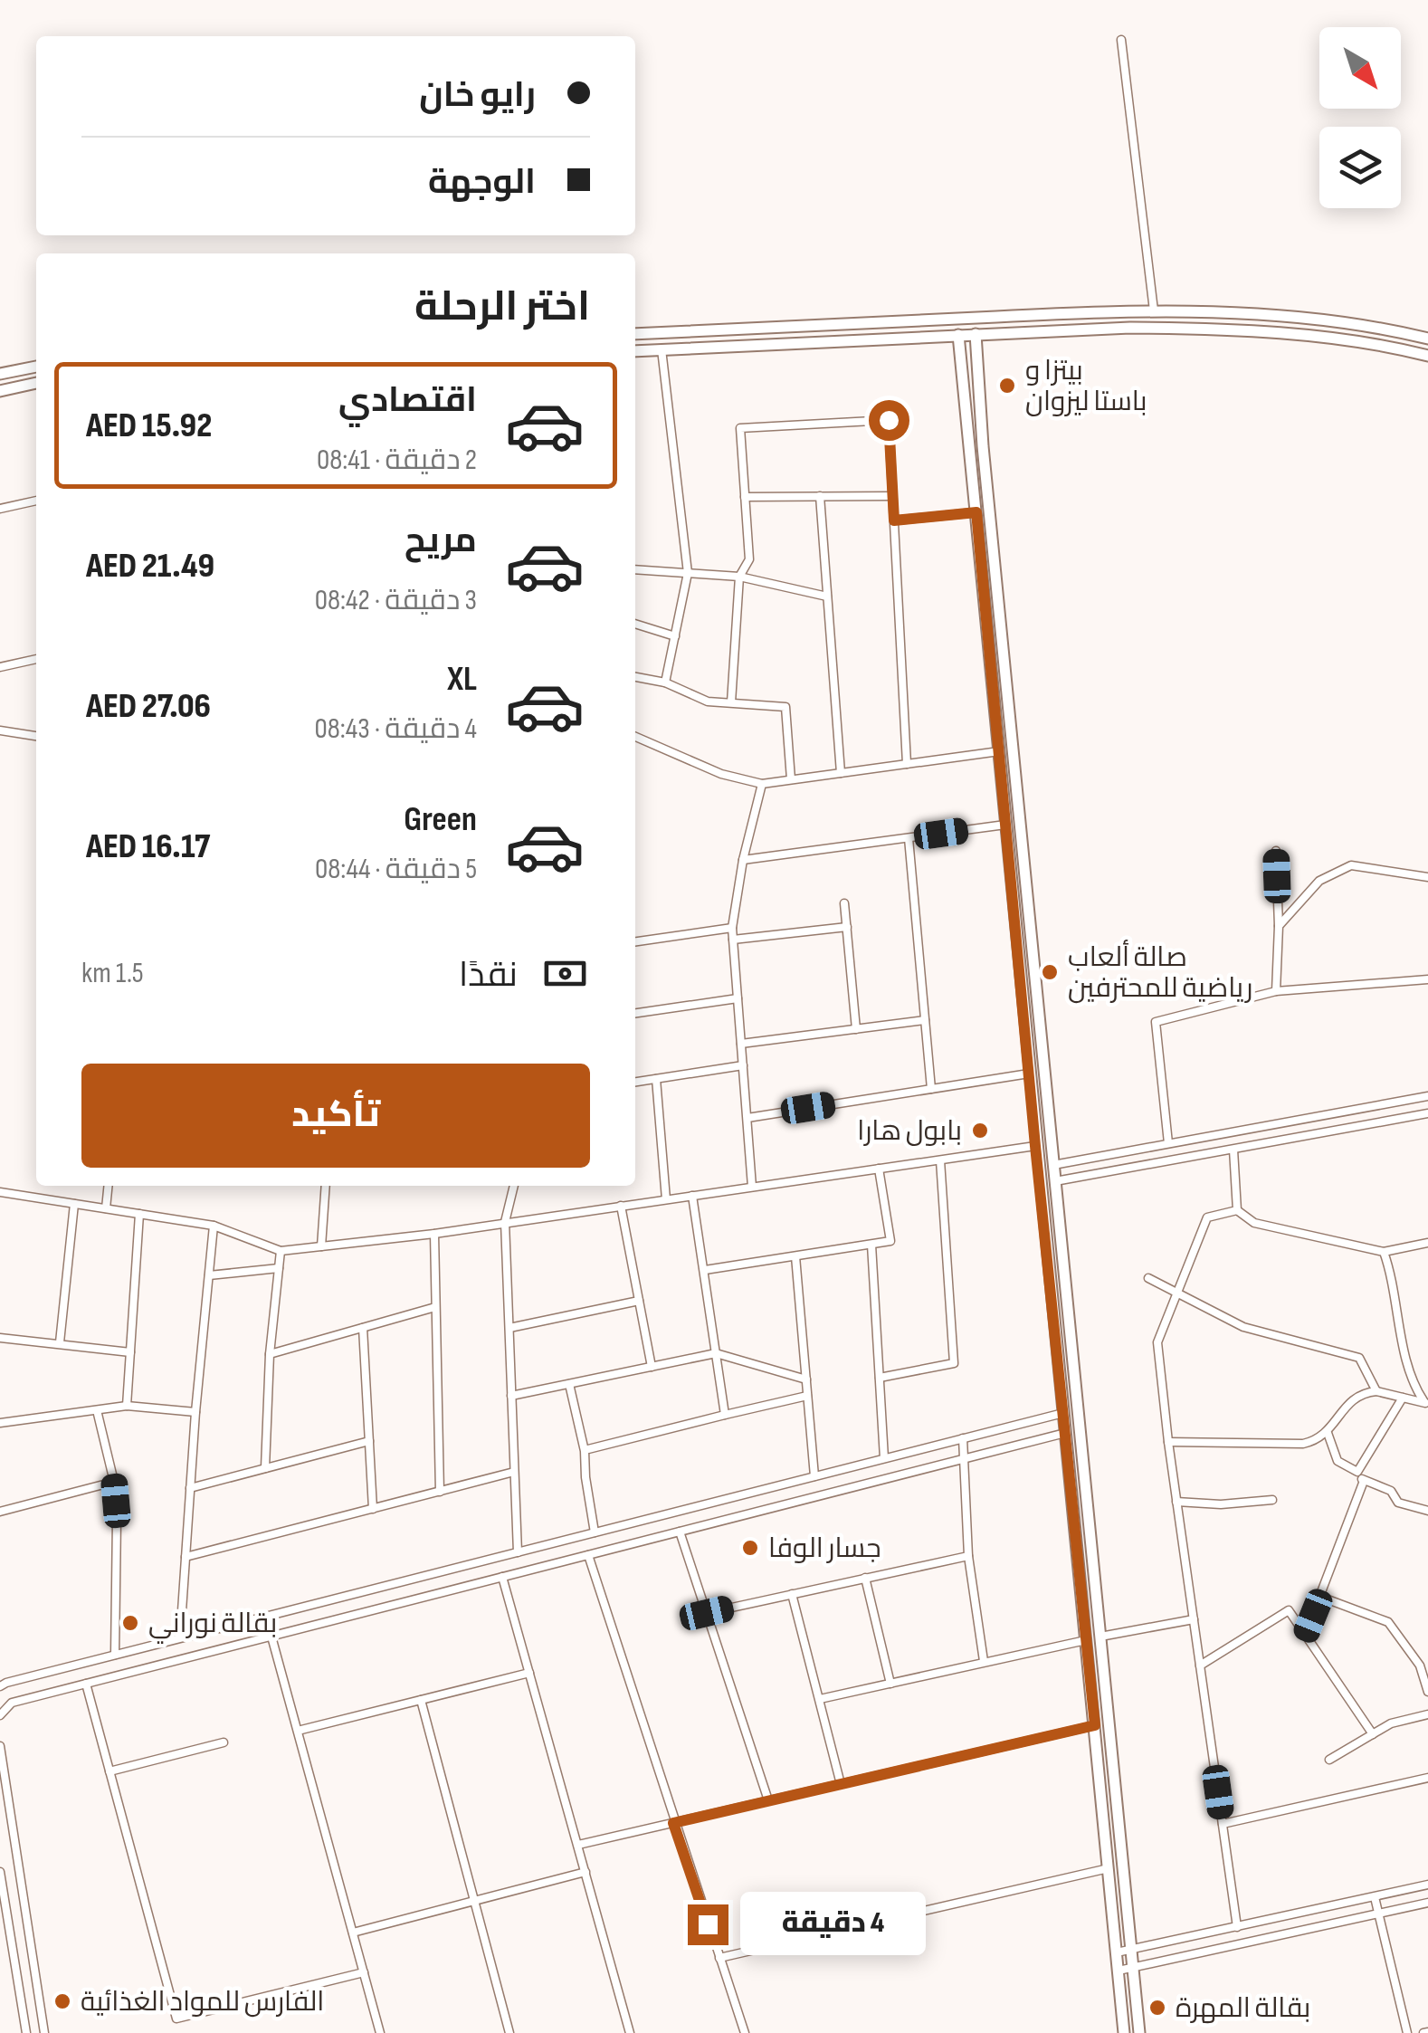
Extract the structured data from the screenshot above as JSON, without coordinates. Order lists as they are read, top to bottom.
{
  "places": [
    "بيتزا و باستا ليزوان",
    "صالة ألعاب رياضية للمحترفين",
    "بابول هارا",
    "جسار الوفا",
    "بقالة نوراني",
    "الفارس للمواد الغذائية",
    "بقالة المهرة"
  ],
  "north": "bottom right",
  "page": {
    "banner": ["رايو خان", "الوجهة"],
    "heading": "اختر الرحلة",
    "list": [
      {
        "name": "اقتصادي",
        "note": "2 دقيقة · 08:41",
        "value": "AED 15.92"
      },
      {
        "name": "مريح",
        "note": "3 دقيقة · 08:42",
        "value": "AED 21.49"
      },
      {
        "name": "XL",
        "note": "4 دقيقة · 08:43",
        "value": "AED 27.06"
      },
      {
        "name": "Green",
        "note": "5 دقيقة · 08:44",
        "value": "AED 16.17"
      }
    ],
    "pay": ["نقدًا", "1.5 km"],
    "buttons": "تأكيد",
    "bubble": "4 دقيقة"
  }
}
